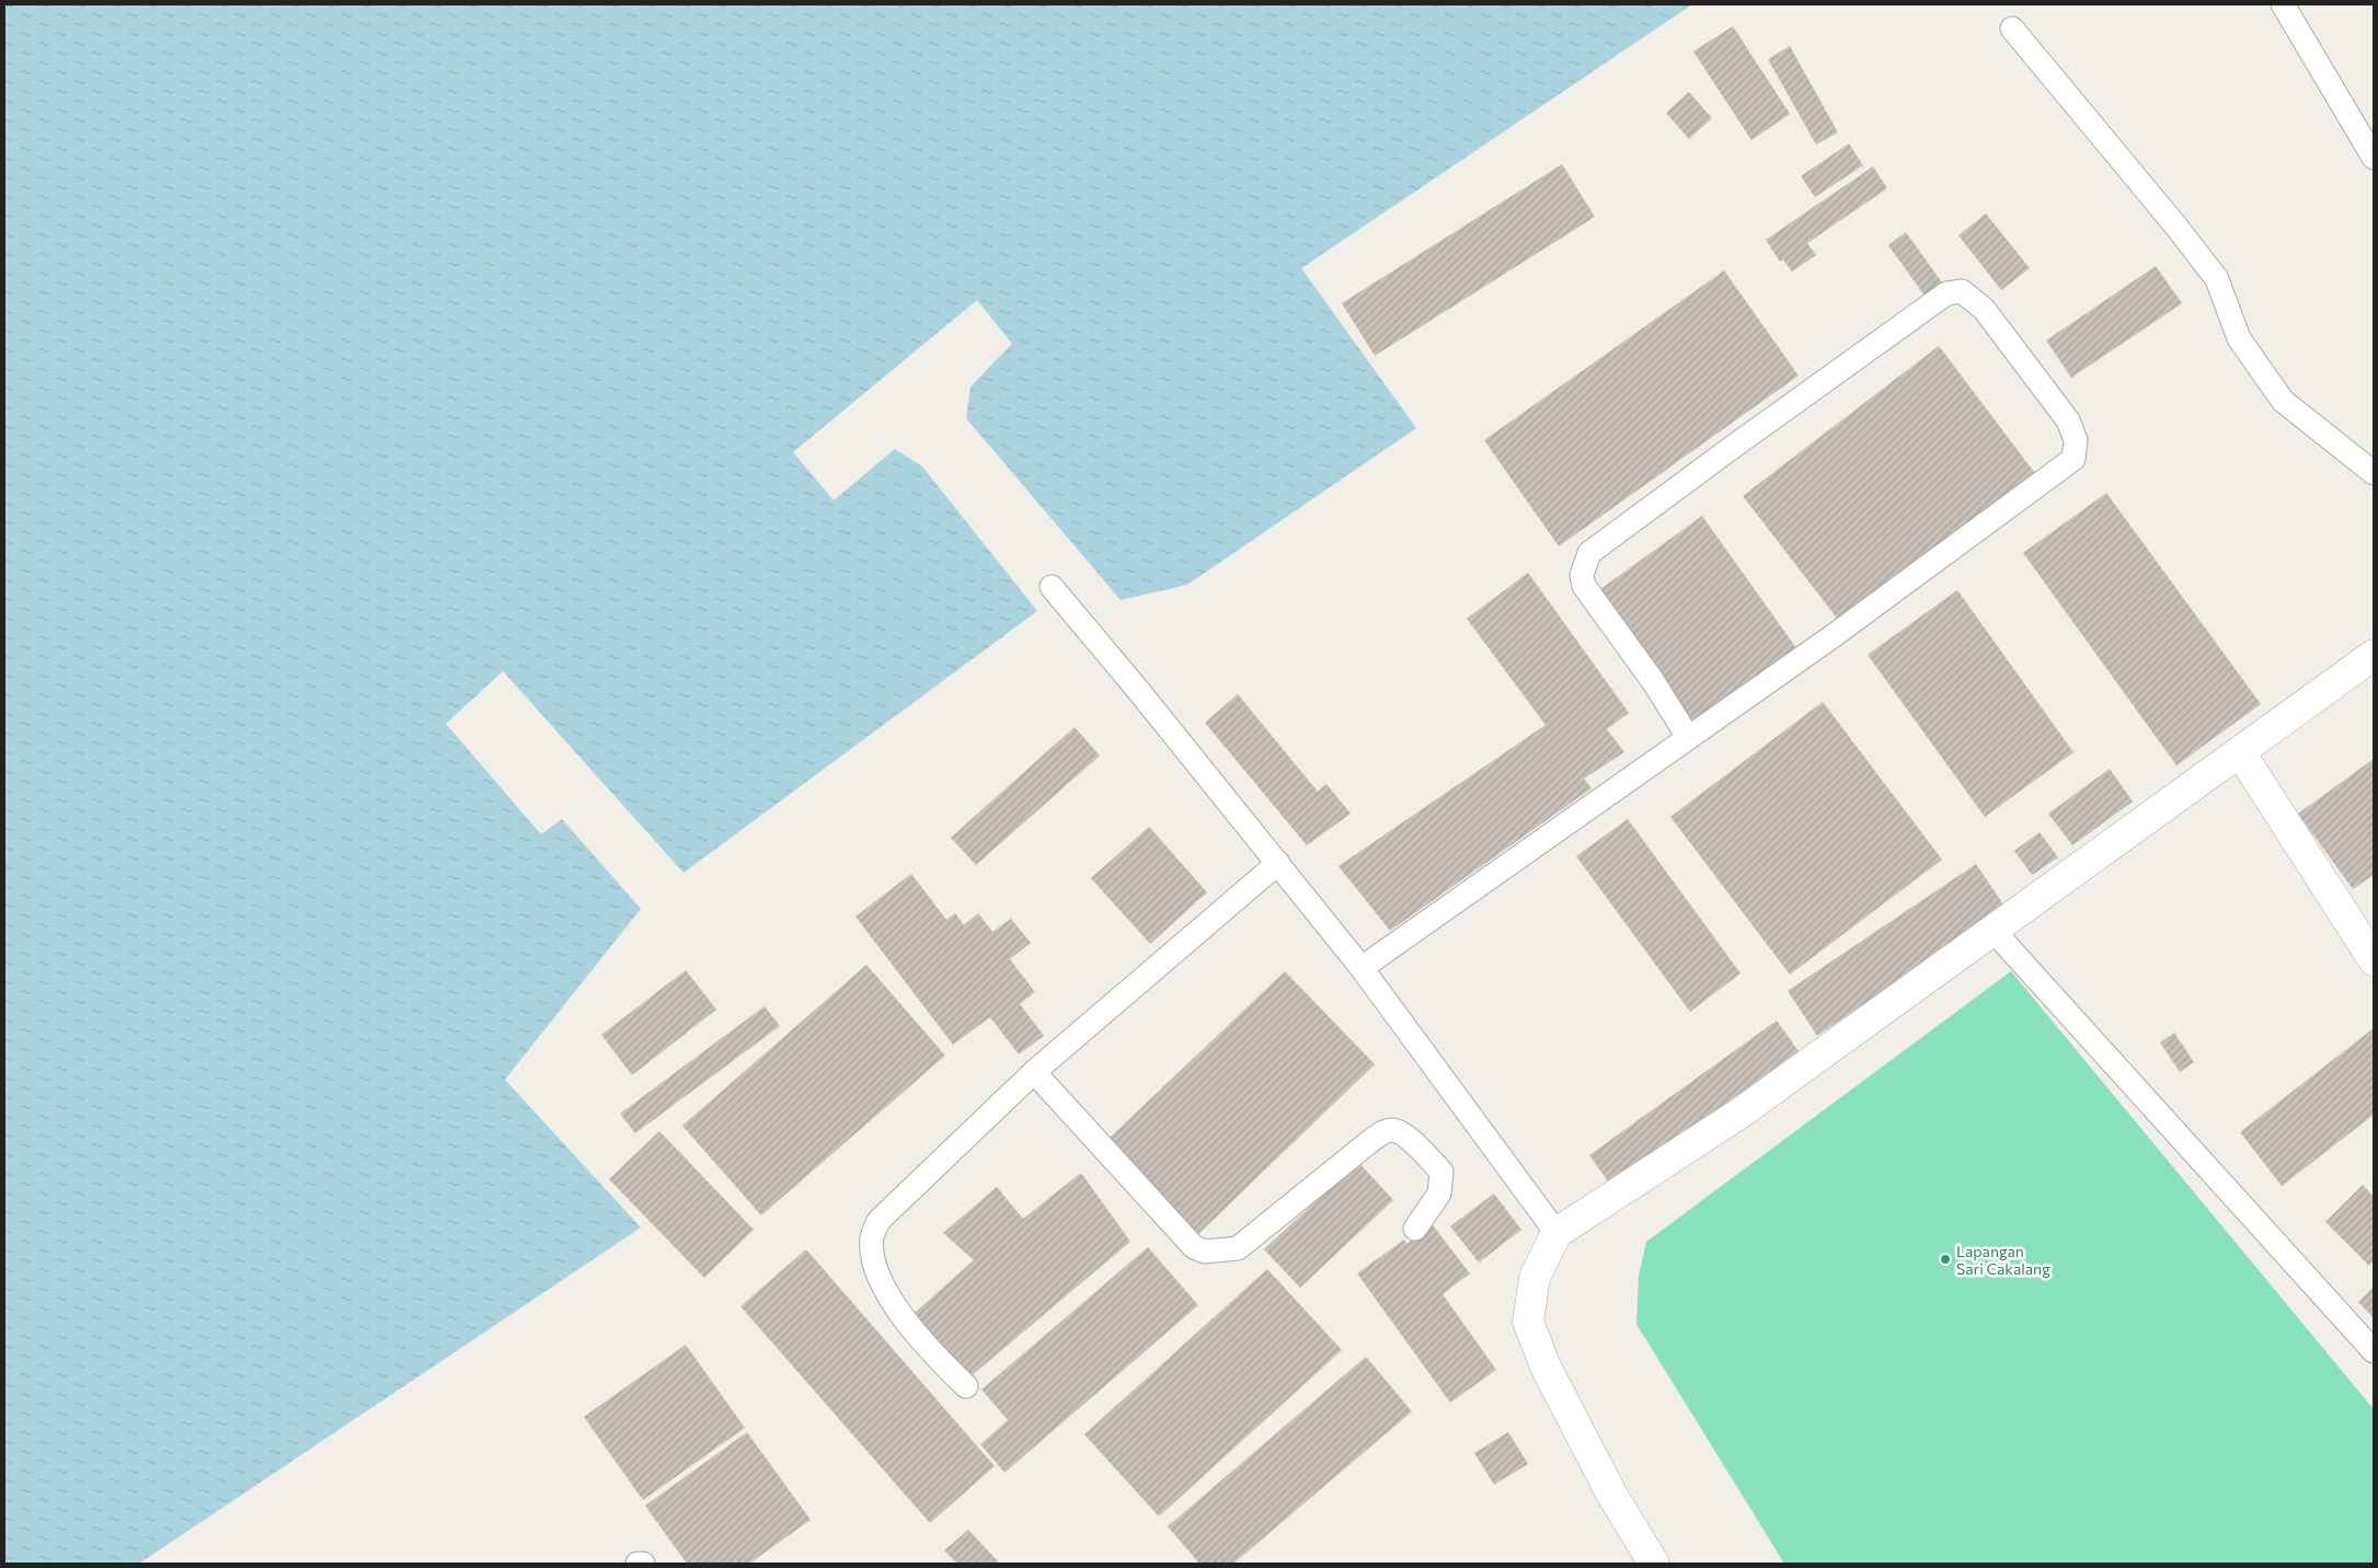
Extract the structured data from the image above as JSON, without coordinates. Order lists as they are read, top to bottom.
{
  "places": ["Lapangan Sari Cakalang"]
}
